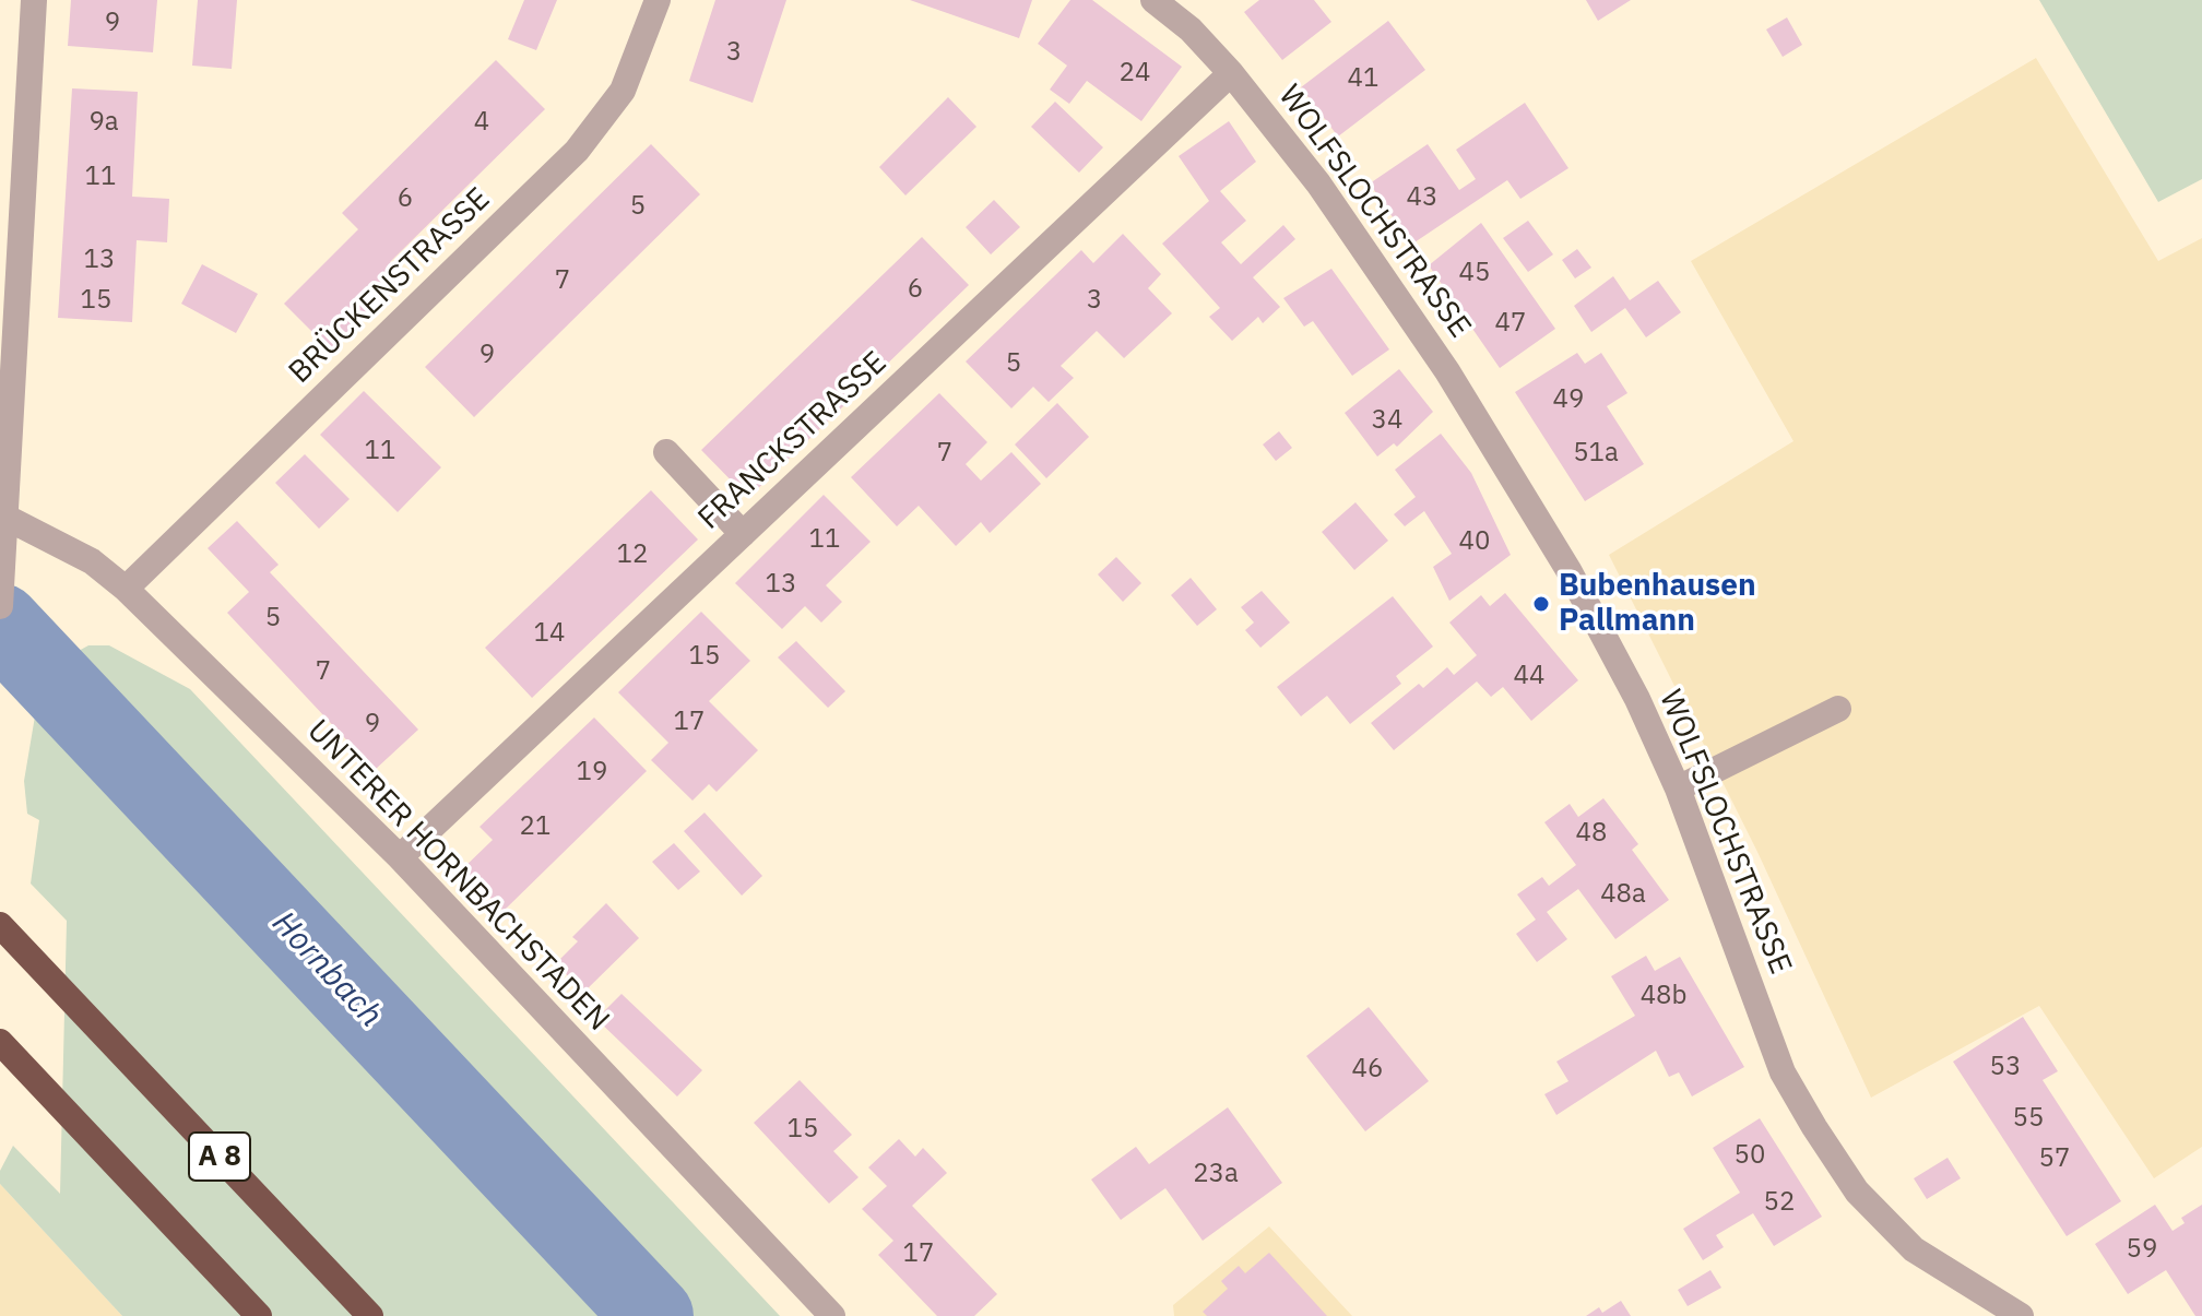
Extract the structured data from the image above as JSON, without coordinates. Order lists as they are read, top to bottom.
{
  "streets": {
    "highway": ["A 8"],
    "street": [
      "WOLFSLOCHSTRASSE",
      "BRÜCKENSTRASSE",
      "FRANCKSTRASSE",
      "UNTERER HORNBACHSTADEN"
    ]
  },
  "crossings": [
    ["WOLFSLOCHSTRASSE", "FRANCKSTRASSE"],
    ["BRÜCKENSTRASSE", "UNTERER HORNBACHSTADEN"],
    ["FRANCKSTRASSE", "UNTERER HORNBACHSTADEN"]
  ],
  "water": ["Hornbach"],
  "places": ["Bubenhausen Pallmann"],
  "house_numbers": [
    "9",
    "3",
    "24",
    "41",
    "9a",
    "4",
    "11",
    "43",
    "6",
    "5",
    "13",
    "45",
    "7",
    "6",
    "15",
    "3",
    "47",
    "9",
    "5",
    "49",
    "34",
    "11",
    "7",
    "51a",
    "11",
    "40",
    "12",
    "13",
    "5",
    "14",
    "15",
    "7",
    "44",
    "17",
    "9",
    "19",
    "21",
    "48",
    "48a",
    "48b",
    "53",
    "46",
    "55",
    "15",
    "50",
    "57",
    "23a",
    "52",
    "59",
    "17"
  ]
}
